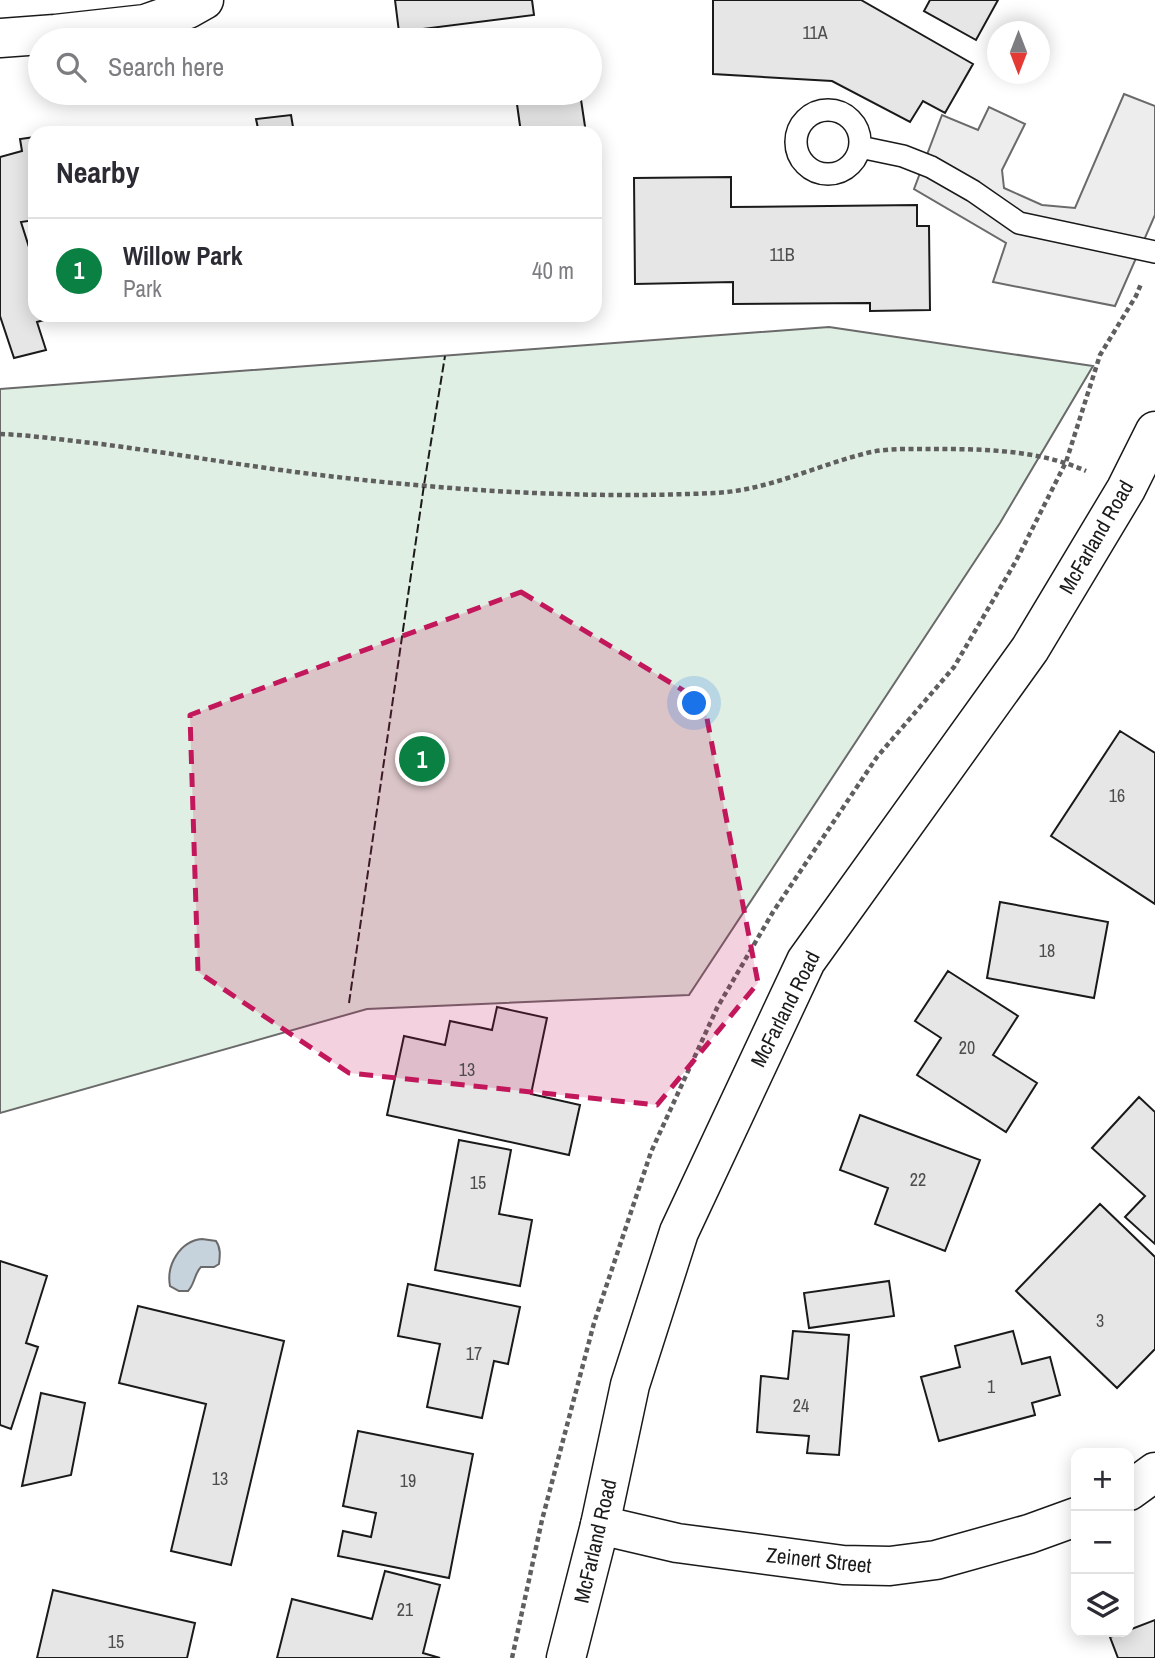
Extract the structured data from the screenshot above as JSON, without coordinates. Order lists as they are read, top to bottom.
{
  "streets": {
    "street": ["McFarland Road", "Zeinert Street"]
  },
  "crossings": [
    ["McFarland Road", "Zeinert Street"]
  ],
  "house_numbers": [
    "11A",
    "11B",
    "16",
    "18",
    "20",
    "13",
    "22",
    "15",
    "3",
    "17",
    "1",
    "24",
    "13",
    "19",
    "21",
    "15"
  ],
  "north": "bottom",
  "page": {
    "search": "Search here",
    "heading": "Nearby",
    "list": [
      {
        "mark": "1",
        "name": "Willow Park",
        "note": "Park",
        "value": "40 m"
      }
    ],
    "pins": "1",
    "map_buttons": ["+", "−"]
  }
}
